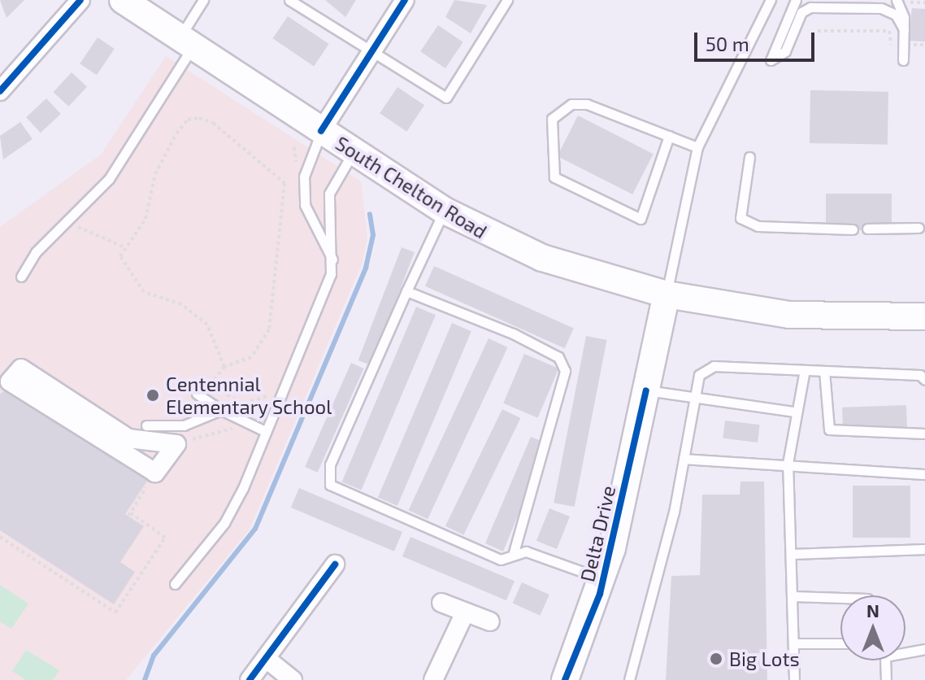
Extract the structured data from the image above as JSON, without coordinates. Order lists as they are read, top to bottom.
{
  "streets": {
    "main road": ["South Chelton Road", "Delta Drive"]
  },
  "crossings": [
    ["South Chelton Road", "Delta Drive"]
  ],
  "places": ["Centennial Elementary School", "Big Lots"],
  "scale_bar": "50 m",
  "north": "top"
}
